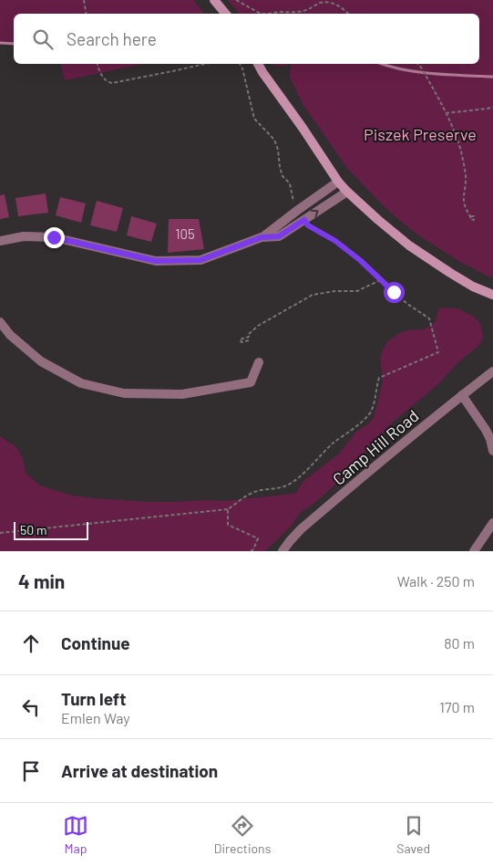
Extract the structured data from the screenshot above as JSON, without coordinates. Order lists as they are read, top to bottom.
{
  "streets": {
    "street": ["Camp Hill Road"]
  },
  "parks": ["Piszek Preserve"],
  "house_numbers": ["105"],
  "scale_bar": "50 m",
  "page": {
    "search": "Search here",
    "scale": "50 m",
    "heading": ["4 min", "Walk · 250 m"],
    "list": [
      ["Continue", "80 m"],
      ["Turn left", "Emlen Way", "170 m"],
      "Arrive at destination"
    ],
    "nav": ["Map", "Directions", "Saved"]
  }
}
